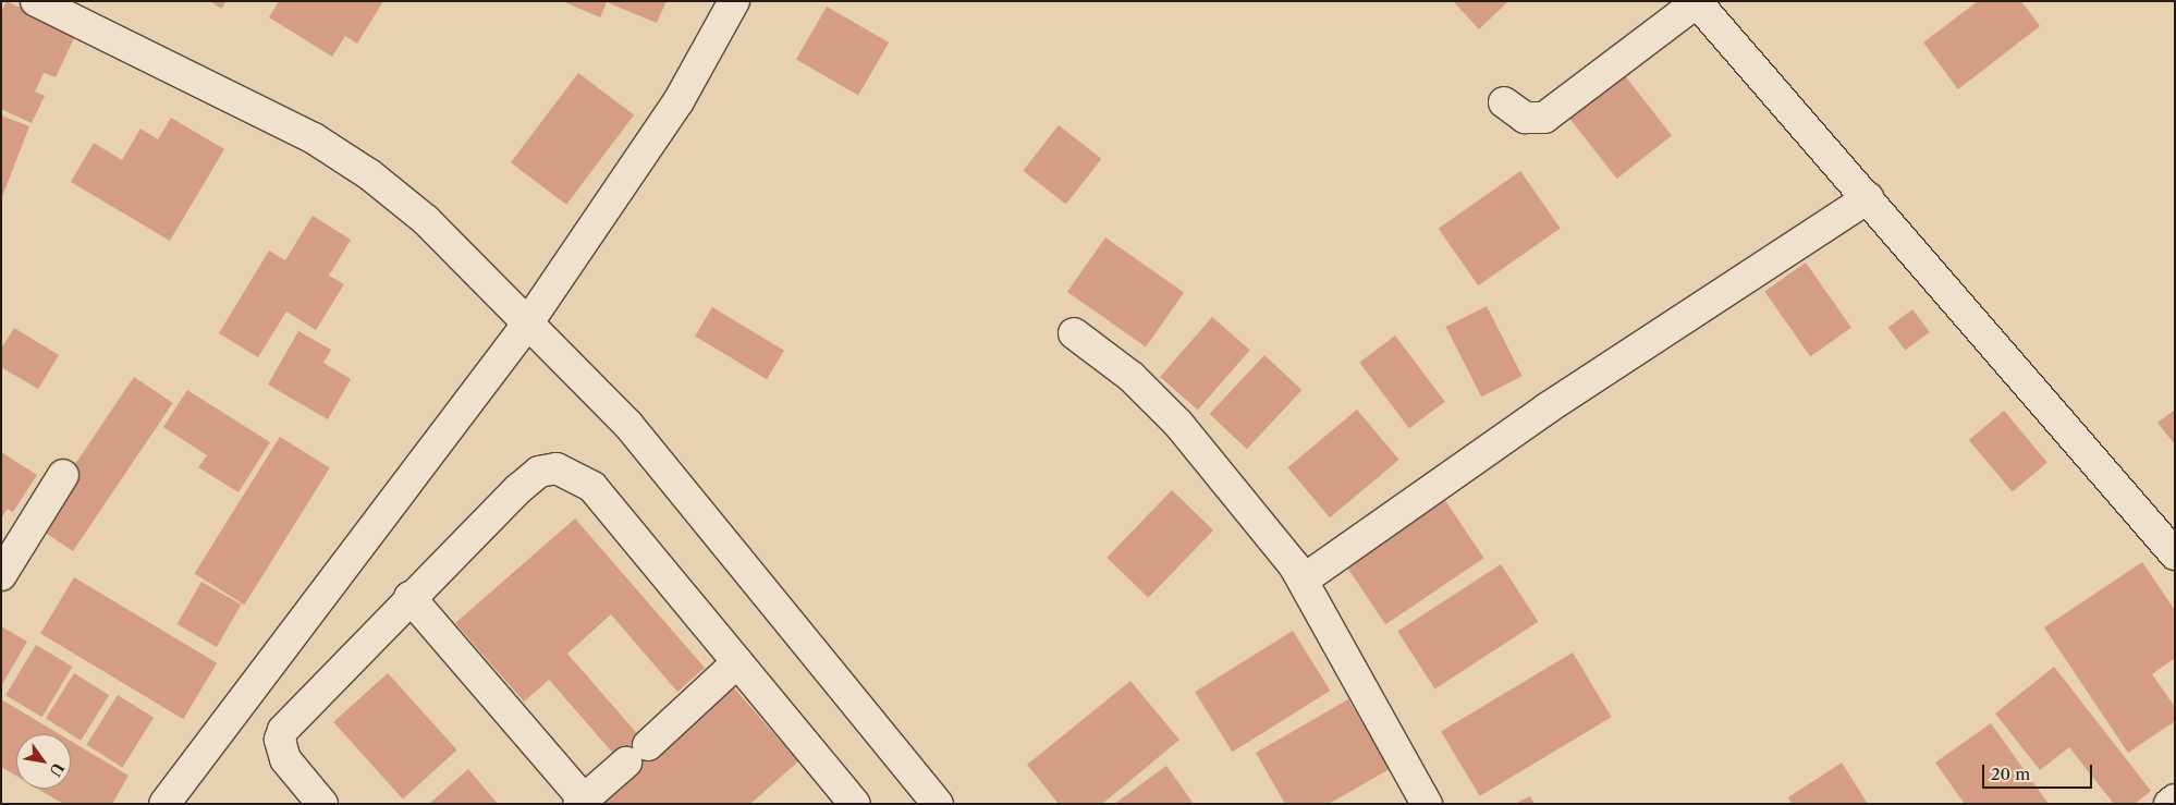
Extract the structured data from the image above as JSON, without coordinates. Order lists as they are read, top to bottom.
{
  "scale_bar": "20 m",
  "north": "bottom right"
}
